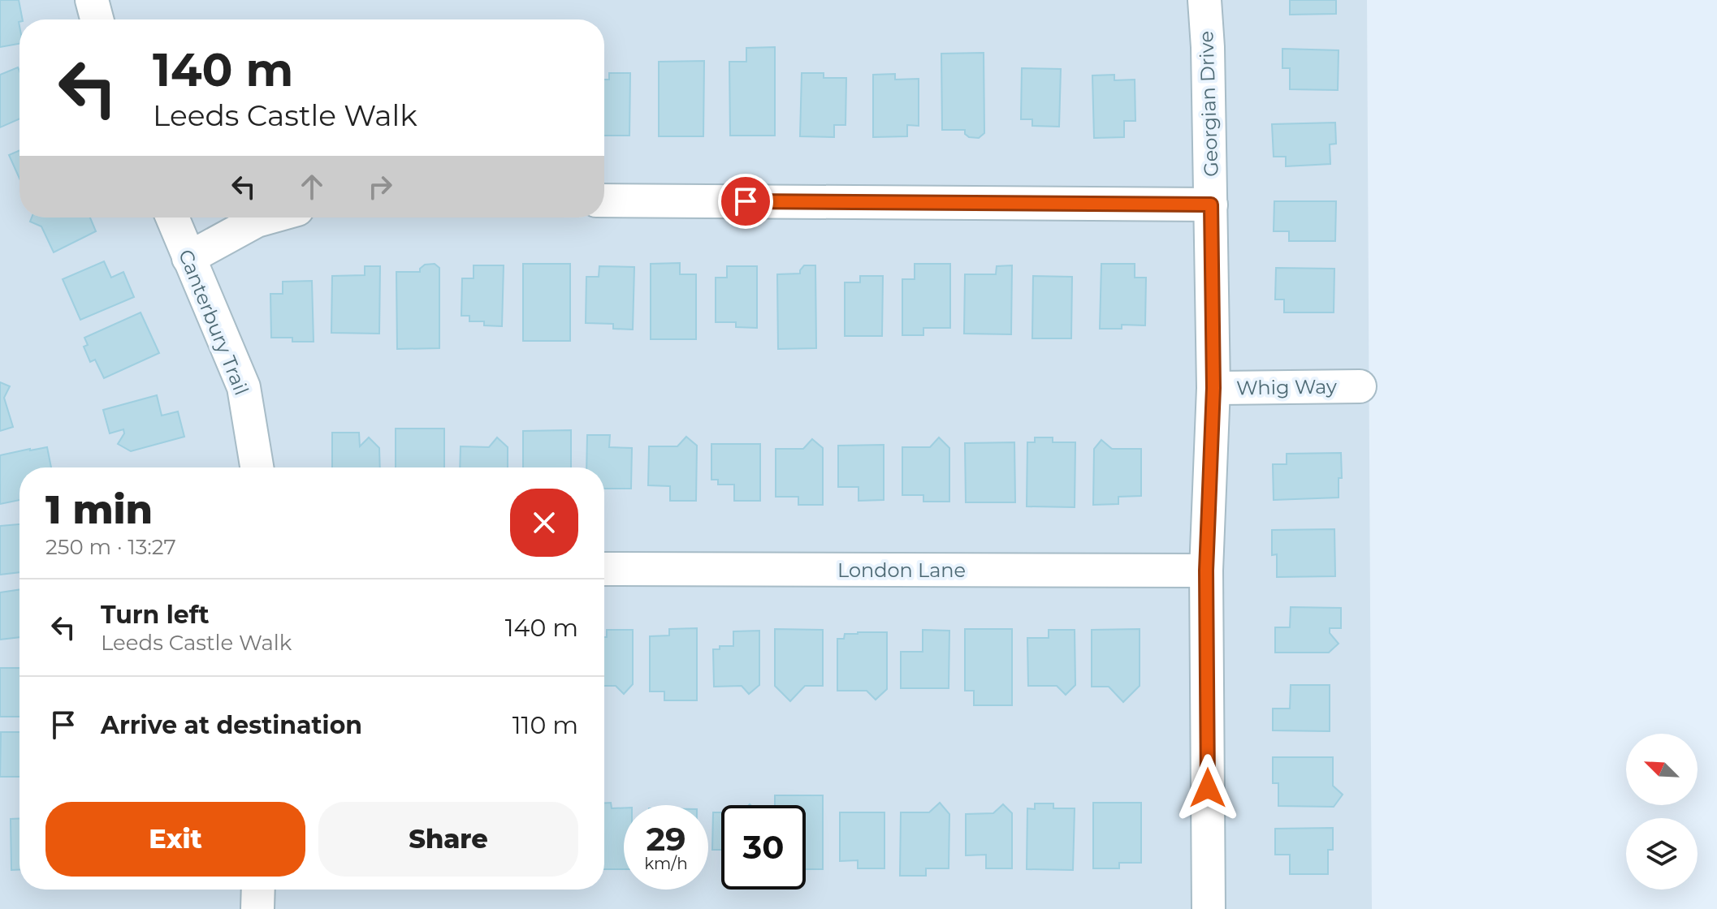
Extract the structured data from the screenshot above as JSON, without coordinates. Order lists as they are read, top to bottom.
{
  "streets": {
    "street": [
      "Georgian Drive",
      "Canterbury Trail",
      "Whig Way",
      "London Lane"
    ]
  },
  "crossings": [
    ["Georgian Drive", "Whig Way"],
    ["Georgian Drive", "London Lane"]
  ],
  "north": "top left",
  "page": {
    "turn": ["140 m", "Leeds Castle Walk"],
    "heading": ["1 min", "250 m · 13:27"],
    "list": [
      {
        "name": "Turn left",
        "note": "Leeds Castle Walk",
        "value": "140 m"
      },
      {
        "name": "Arrive at destination",
        "value": "110 m"
      }
    ],
    "buttons": ["Exit", "Share"],
    "speed": "29 km/h",
    "limit": "30"
  }
}
